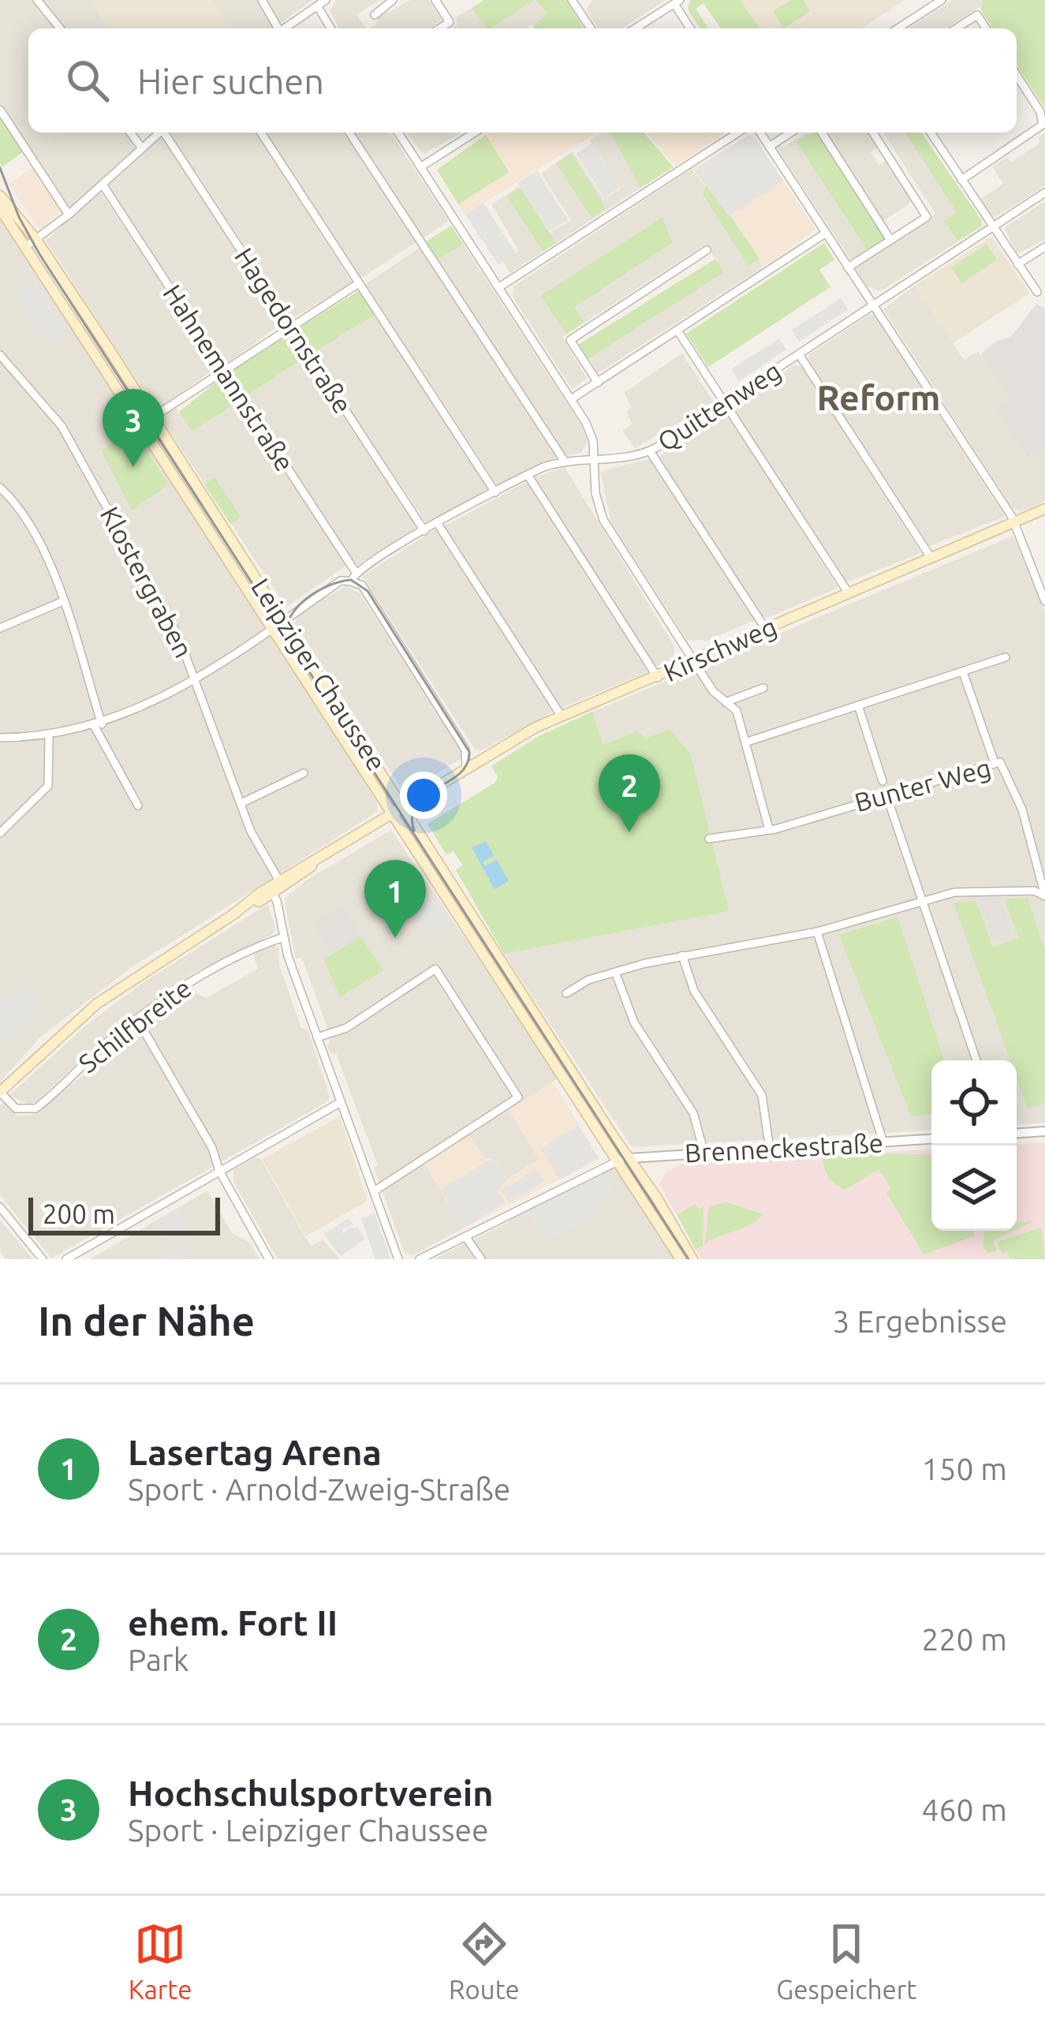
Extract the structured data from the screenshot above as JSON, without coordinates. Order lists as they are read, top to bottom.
{
  "streets": {
    "main road": ["Kirschweg", "Leipziger Chaussee", "Schilfbreite"],
    "street": [
      "Hagedornstraße",
      "Hahnemannstraße",
      "Quittenweg",
      "Klostergraben",
      "Bunter Weg",
      "Brenneckestraße"
    ]
  },
  "crossings": [
    ["Hagedornstraße", "Quittenweg"],
    ["Hahnemannstraße", "Quittenweg"],
    ["Klostergraben", "Schilfbreite"],
    ["Kirschweg", "Leipziger Chaussee"],
    ["Kirschweg", "Schilfbreite"],
    ["Leipziger Chaussee", "Schilfbreite"],
    ["Leipziger Chaussee", "Brenneckestraße"]
  ],
  "districts": ["Reform"],
  "scale_bar": "200 m",
  "page": {
    "search": "Hier suchen",
    "pins": ["3", "2", "1"],
    "scale": "200 m",
    "heading": ["In der Nähe", "3 Ergebnisse"],
    "list": [
      {
        "mark": "1",
        "name": "Lasertag Arena",
        "note": "Sport · Arnold-Zweig-Straße",
        "value": "150 m"
      },
      {
        "mark": "2",
        "name": "ehem. Fort II",
        "note": "Park",
        "value": "220 m"
      },
      {
        "mark": "3",
        "name": "Hochschulsportverein",
        "note": "Sport · Leipziger Chaussee",
        "value": "460 m"
      }
    ],
    "nav": ["Karte", "Route", "Gespeichert"]
  }
}
